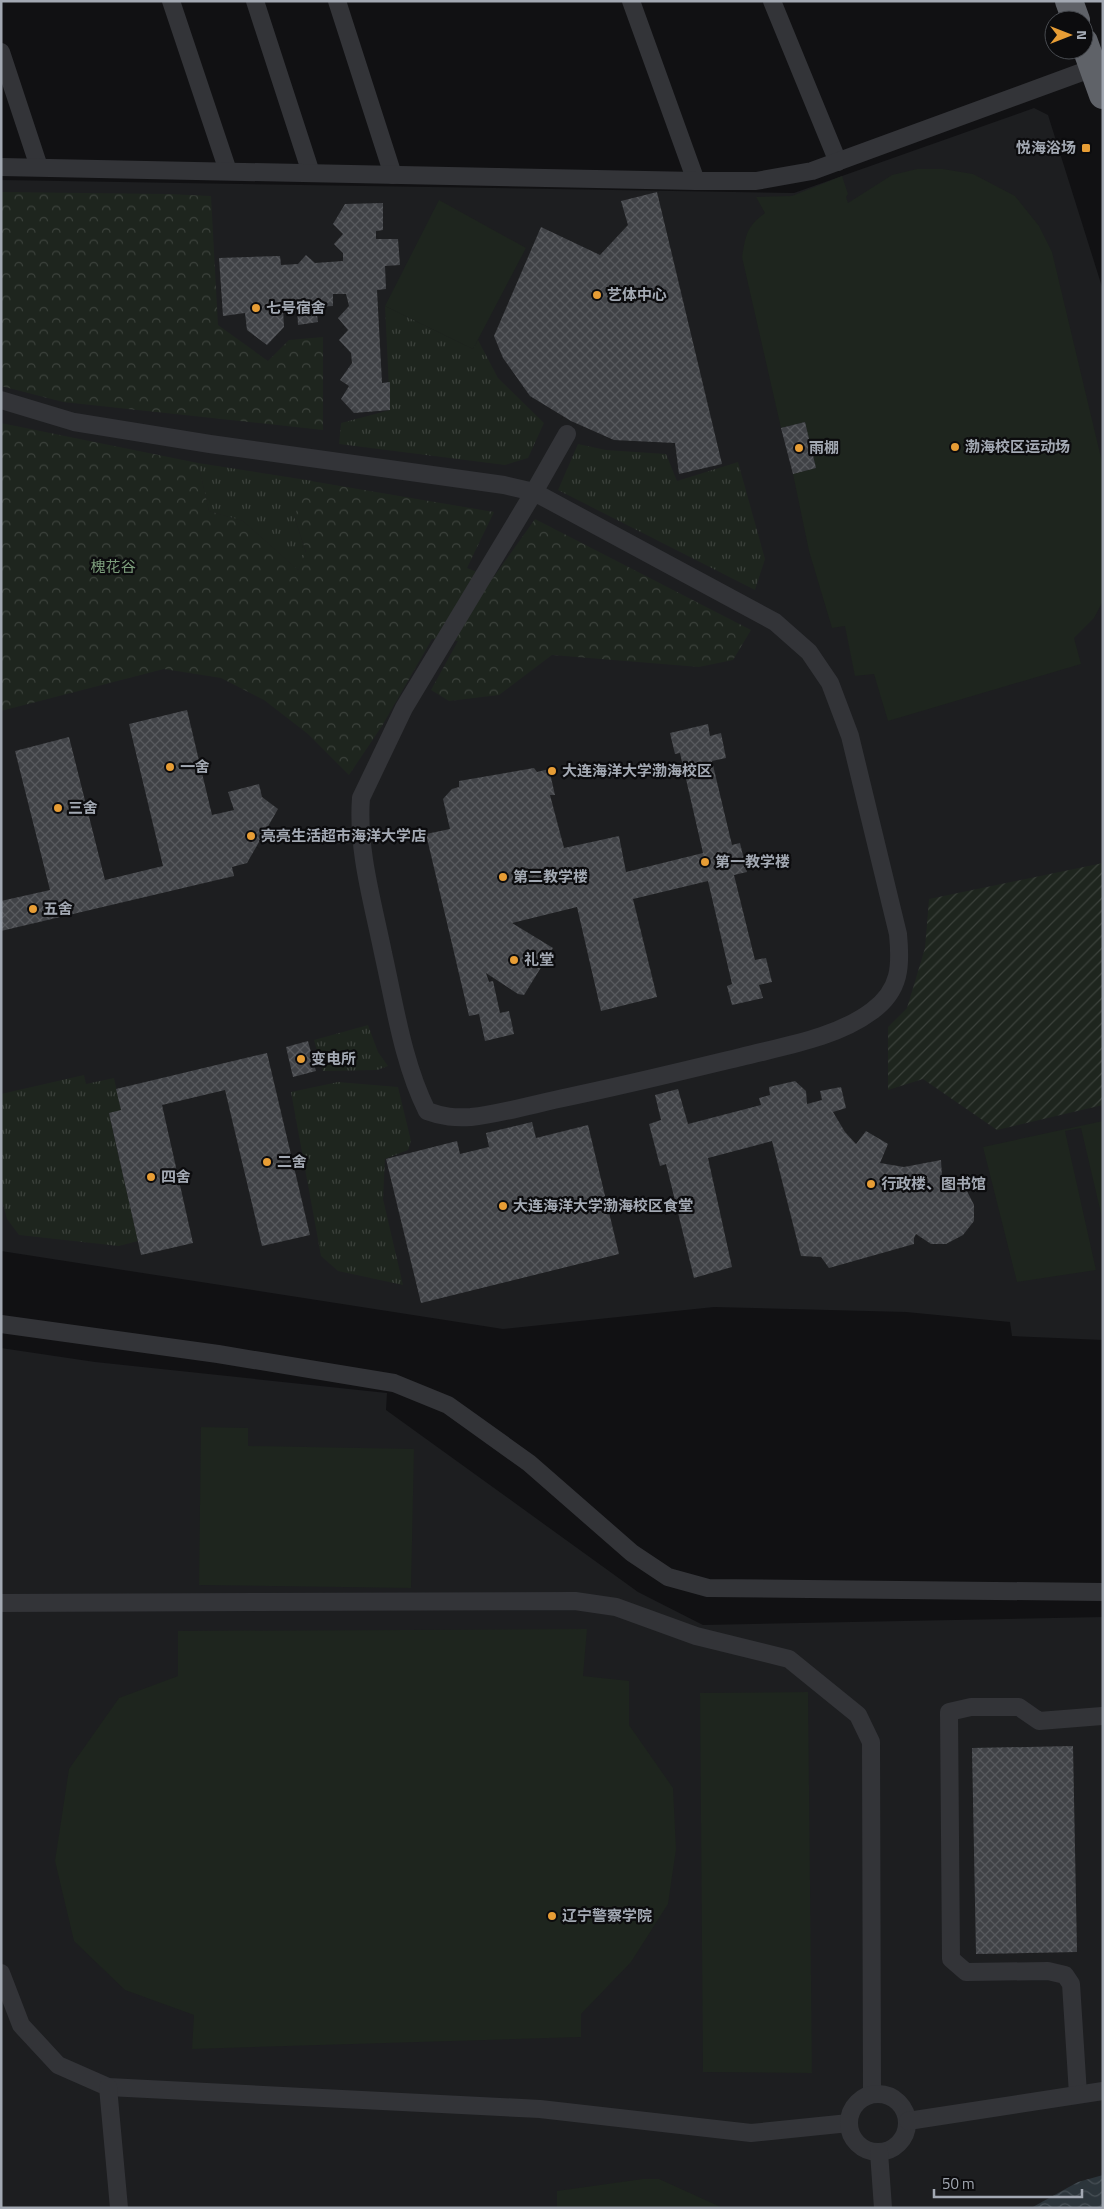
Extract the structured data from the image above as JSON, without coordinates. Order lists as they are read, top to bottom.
{
  "parks": ["槐花谷"],
  "places": {
    "transit": ["悦海浴场"],
    "other": [
      "艺体中心",
      "七号宿舍",
      "渤海校区运动场",
      "雨棚",
      "一舍",
      "大连海洋大学渤海校区",
      "三舍",
      "亮亮生活超市海洋大学店",
      "第一教学楼",
      "第二教学楼",
      "五舍",
      "礼堂",
      "变电所",
      "二舍",
      "四舍",
      "行政楼、图书馆",
      "大连海洋大学渤海校区食堂",
      "辽宁警察学院"
    ]
  },
  "scale_bar": "50 m",
  "north": "right"
}
